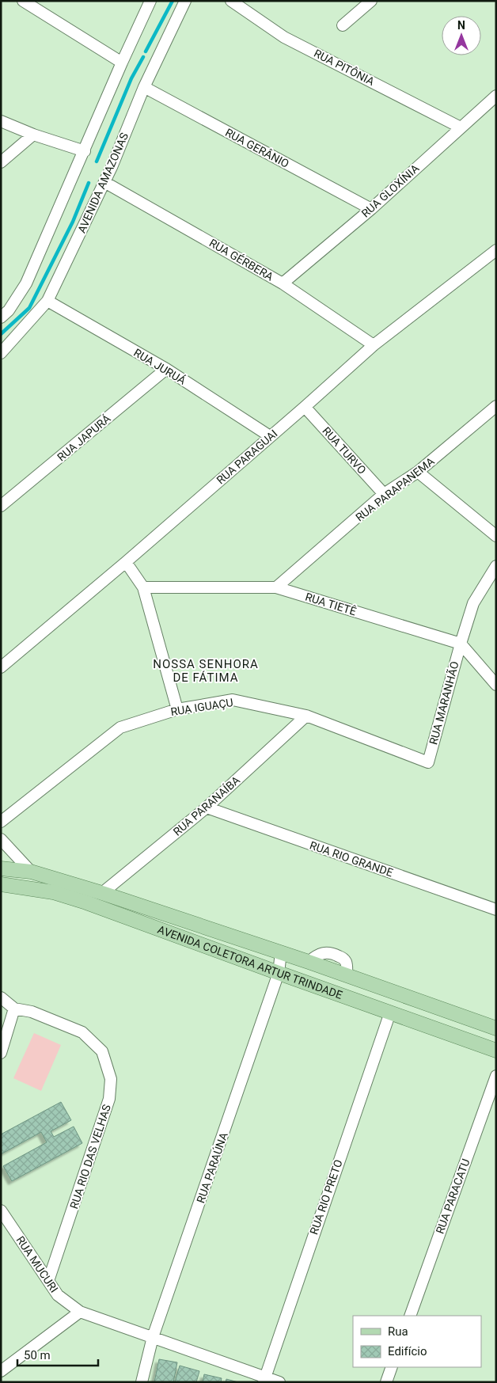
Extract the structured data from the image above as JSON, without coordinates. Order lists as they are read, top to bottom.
{
  "streets": {
    "main road": ["AVENIDA COLETORA ARTUR TRINDADE"],
    "street": [
      "RUA PITÔNIA",
      "RUA GERÂNIO",
      "AVENIDA AMAZONAS",
      "RUA GLOXÍNIA",
      "RUA GÉRBERA",
      "RUA JURUÁ",
      "RUA JAPURÁ",
      "RUA TURVO",
      "RUA PARAGUAI",
      "RUA PARAPANEMA",
      "RUA TIETÊ",
      "RUA MARANHÃO",
      "RUA IGUAÇU",
      "RUA PARANAÍBA",
      "RUA RIO GRANDE",
      "RUA RIO DAS VELHAS",
      "RUA PARAÚNA",
      "RUA PARACATU",
      "RUA RIO PRETO",
      "RUA MUCURI"
    ]
  },
  "crossings": [
    ["RUA PITÔNIA", "RUA GLOXÍNIA"],
    ["RUA GERÂNIO", "AVENIDA AMAZONAS"],
    ["RUA GERÂNIO", "RUA GLOXÍNIA"],
    ["AVENIDA AMAZONAS", "RUA GÉRBERA"],
    ["AVENIDA AMAZONAS", "RUA JURUÁ"],
    ["RUA GLOXÍNIA", "RUA GÉRBERA"],
    ["RUA GÉRBERA", "RUA PARAGUAI"],
    ["RUA JURUÁ", "RUA JAPURÁ"],
    ["RUA JURUÁ", "RUA PARAGUAI"],
    ["RUA TURVO", "RUA PARAGUAI"],
    ["RUA TURVO", "RUA PARAPANEMA"],
    ["RUA PARAPANEMA", "RUA TIETÊ"],
    ["RUA TIETÊ", "RUA MARANHÃO"],
    ["RUA MARANHÃO", "RUA IGUAÇU"],
    ["RUA IGUAÇU", "RUA PARANAÍBA"],
    ["RUA PARANAÍBA", "RUA RIO GRANDE"],
    ["RUA PARANAÍBA", "AVENIDA COLETORA ARTUR TRINDADE"],
    ["AVENIDA COLETORA ARTUR TRINDADE", "RUA PARAÚNA"],
    ["AVENIDA COLETORA ARTUR TRINDADE", "RUA RIO PRETO"],
    ["RUA RIO DAS VELHAS", "RUA MUCURI"],
    ["RUA PARAÚNA", "RUA MUCURI"],
    ["RUA RIO PRETO", "RUA MUCURI"]
  ],
  "districts": ["NOSSA SENHORA DE FÁTIMA"],
  "legend": ["Rua", "Edifício"],
  "scale_bar": "50 m",
  "north": "top"
}
